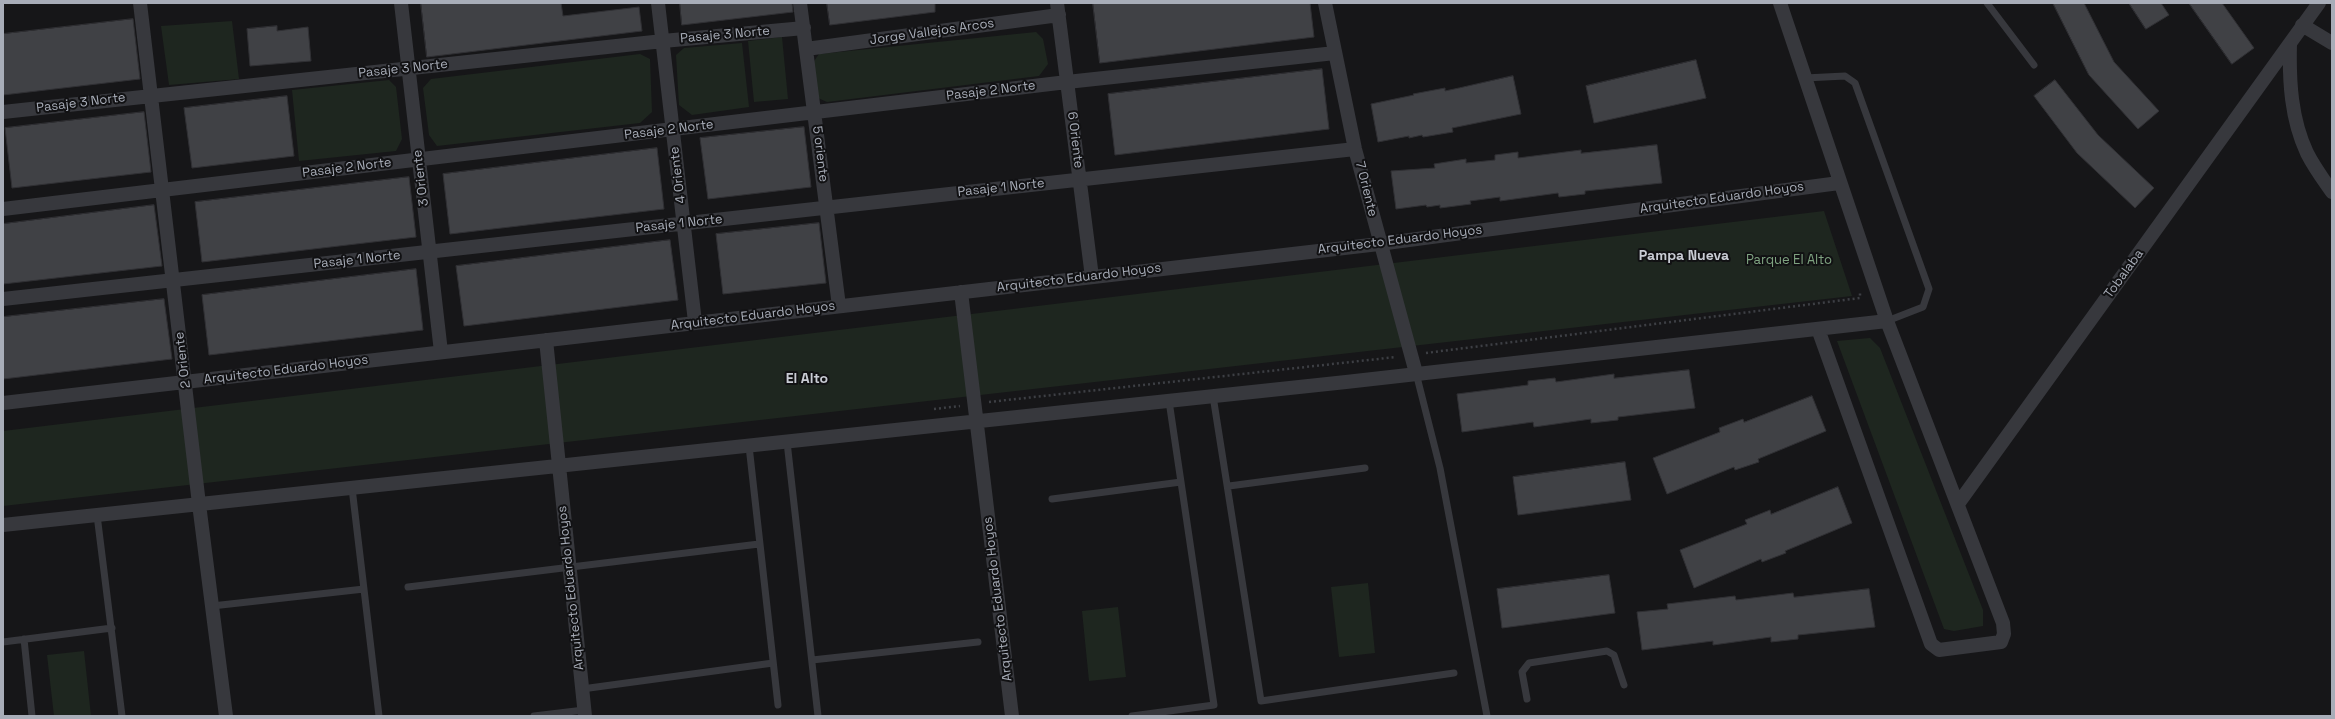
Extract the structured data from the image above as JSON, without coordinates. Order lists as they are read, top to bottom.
{
  "streets": {
    "street": [
      "Jorge Vallejos Arcos",
      "Pasaje 3 Norte",
      "Pasaje 2 Norte",
      "6 Oriente",
      "5 oriente",
      "4 Oriente",
      "3 Oriente",
      "Pasaje 1 Norte",
      "7 Oriente",
      "Arquitecto Eduardo Hoyos",
      "Tobalaba",
      "2 Oriente"
    ]
  },
  "crossings": [
    ["Jorge Vallejos Arcos", "6 Oriente"],
    ["Jorge Vallejos Arcos", "5 oriente"],
    ["Pasaje 3 Norte", "5 oriente"],
    ["Pasaje 3 Norte", "4 Oriente"],
    ["Pasaje 3 Norte", "3 Oriente"],
    ["Pasaje 3 Norte", "2 Oriente"],
    ["Pasaje 2 Norte", "6 Oriente"],
    ["Pasaje 2 Norte", "5 oriente"],
    ["Pasaje 2 Norte", "4 Oriente"],
    ["Pasaje 2 Norte", "3 Oriente"],
    ["Pasaje 2 Norte", "7 Oriente"],
    ["Pasaje 2 Norte", "2 Oriente"],
    ["6 Oriente", "Pasaje 1 Norte"],
    ["6 Oriente", "Arquitecto Eduardo Hoyos"],
    ["5 oriente", "Pasaje 1 Norte"],
    ["5 oriente", "Arquitecto Eduardo Hoyos"],
    ["4 Oriente", "Pasaje 1 Norte"],
    ["4 Oriente", "Arquitecto Eduardo Hoyos"],
    ["3 Oriente", "Pasaje 1 Norte"],
    ["3 Oriente", "Arquitecto Eduardo Hoyos"],
    ["Pasaje 1 Norte", "7 Oriente"],
    ["Pasaje 1 Norte", "2 Oriente"],
    ["7 Oriente", "Arquitecto Eduardo Hoyos"],
    ["Arquitecto Eduardo Hoyos", "2 Oriente"]
  ],
  "districts": ["Pampa Nueva", "El Alto"],
  "parks": ["Parque El Alto"]
}
